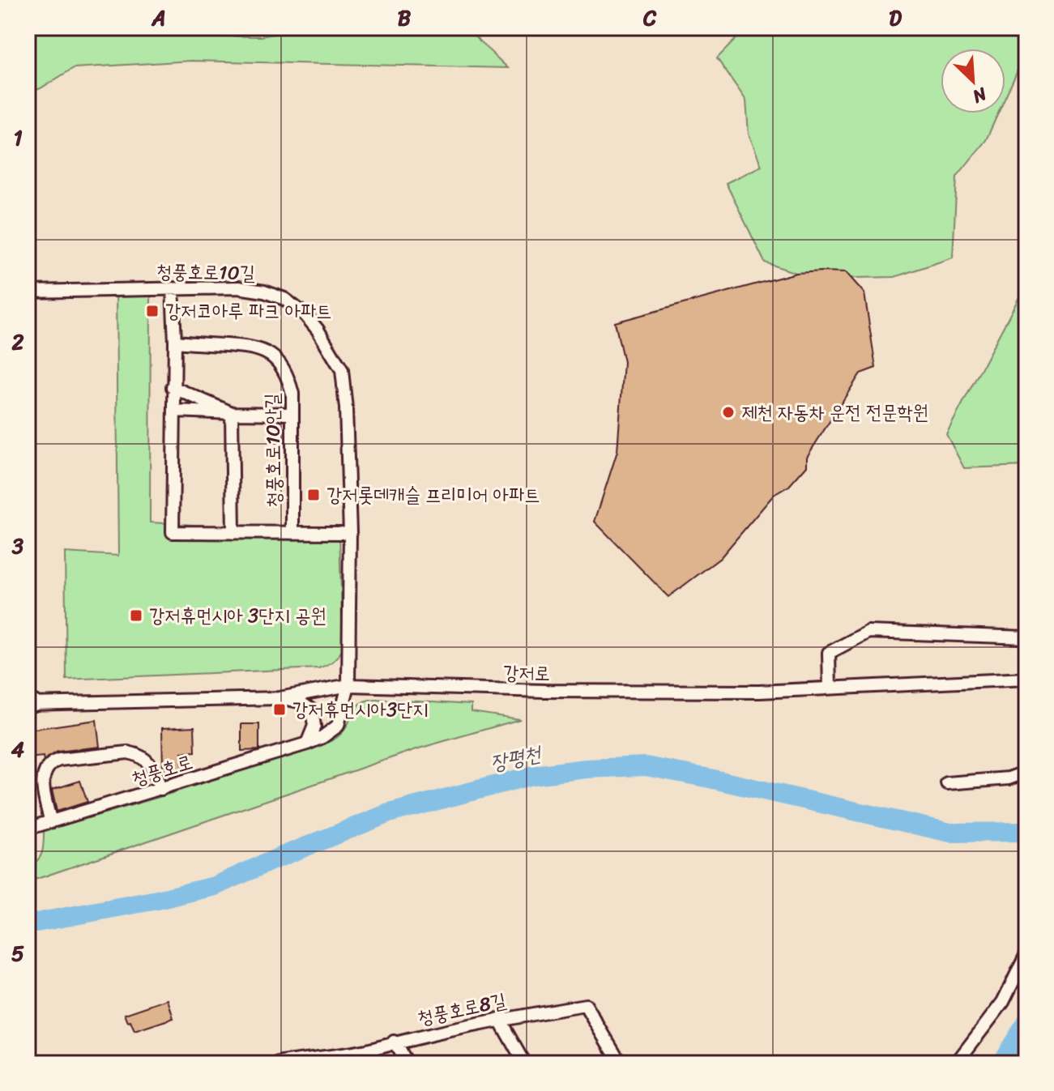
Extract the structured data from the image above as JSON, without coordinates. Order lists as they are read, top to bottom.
{
  "streets": {
    "street": [
      "청풍호로10길",
      "청풍호로10안길",
      "강저로",
      "청풍호로",
      "청풍호로8길"
    ]
  },
  "crossings": [
    ["청풍호로10길", "청풍호로10안길"],
    ["청풍호로10길", "강저로"],
    ["청풍호로10길", "청풍호로"],
    ["강저로", "청풍호로"]
  ],
  "water": ["장평천"],
  "places": {
    "transit": [
      "강저코아루 파크 아파트",
      "강저롯데캐슬 프리미어 아파트",
      "강저휴먼시아 3단지 공원",
      "강저휴먼시아3단지"
    ],
    "other": ["제천 자동차 운전 전문학원"]
  },
  "north": "bottom right",
  "grid": {
    "columns": [
      "A",
      "B",
      "C",
      "D"
    ],
    "rows": [
      "1",
      "2",
      "3",
      "4",
      "5"
    ]
  }
}
